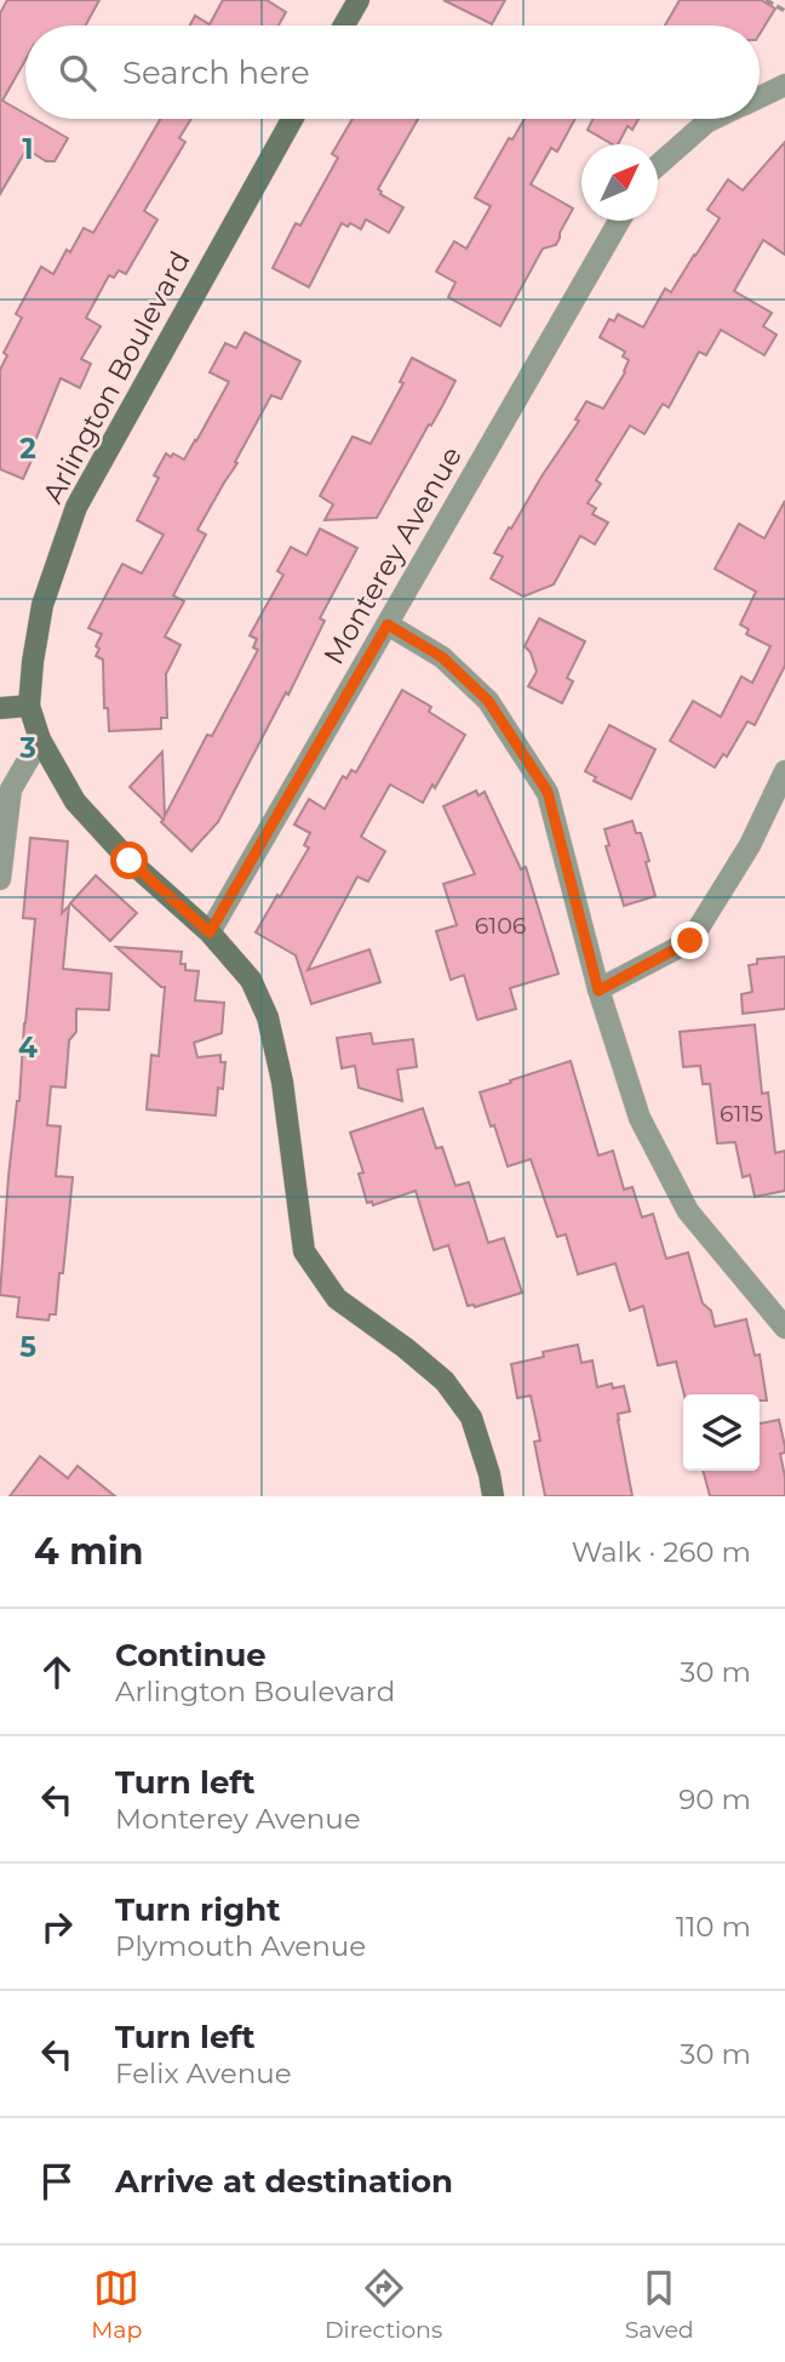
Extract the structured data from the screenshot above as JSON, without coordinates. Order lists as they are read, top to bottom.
{
  "streets": {
    "main road": ["Arlington Boulevard"],
    "street": ["Monterey Avenue"]
  },
  "crossings": [
    ["Arlington Boulevard", "Monterey Avenue"]
  ],
  "house_numbers": ["6106", "6115"],
  "north": "top right",
  "page": {
    "search": "Search here",
    "heading": ["4 min", "Walk · 260 m"],
    "list": [
      ["Continue", "Arlington Boulevard", "30 m"],
      ["Turn left", "Monterey Avenue", "90 m"],
      ["Turn right", "Plymouth Avenue", "110 m"],
      ["Turn left", "Felix Avenue", "30 m"],
      "Arrive at destination"
    ],
    "nav": ["Map", "Directions", "Saved"]
  },
  "grid": {
    "rows": [
      "1",
      "2",
      "3",
      "4",
      "5"
    ]
  }
}
